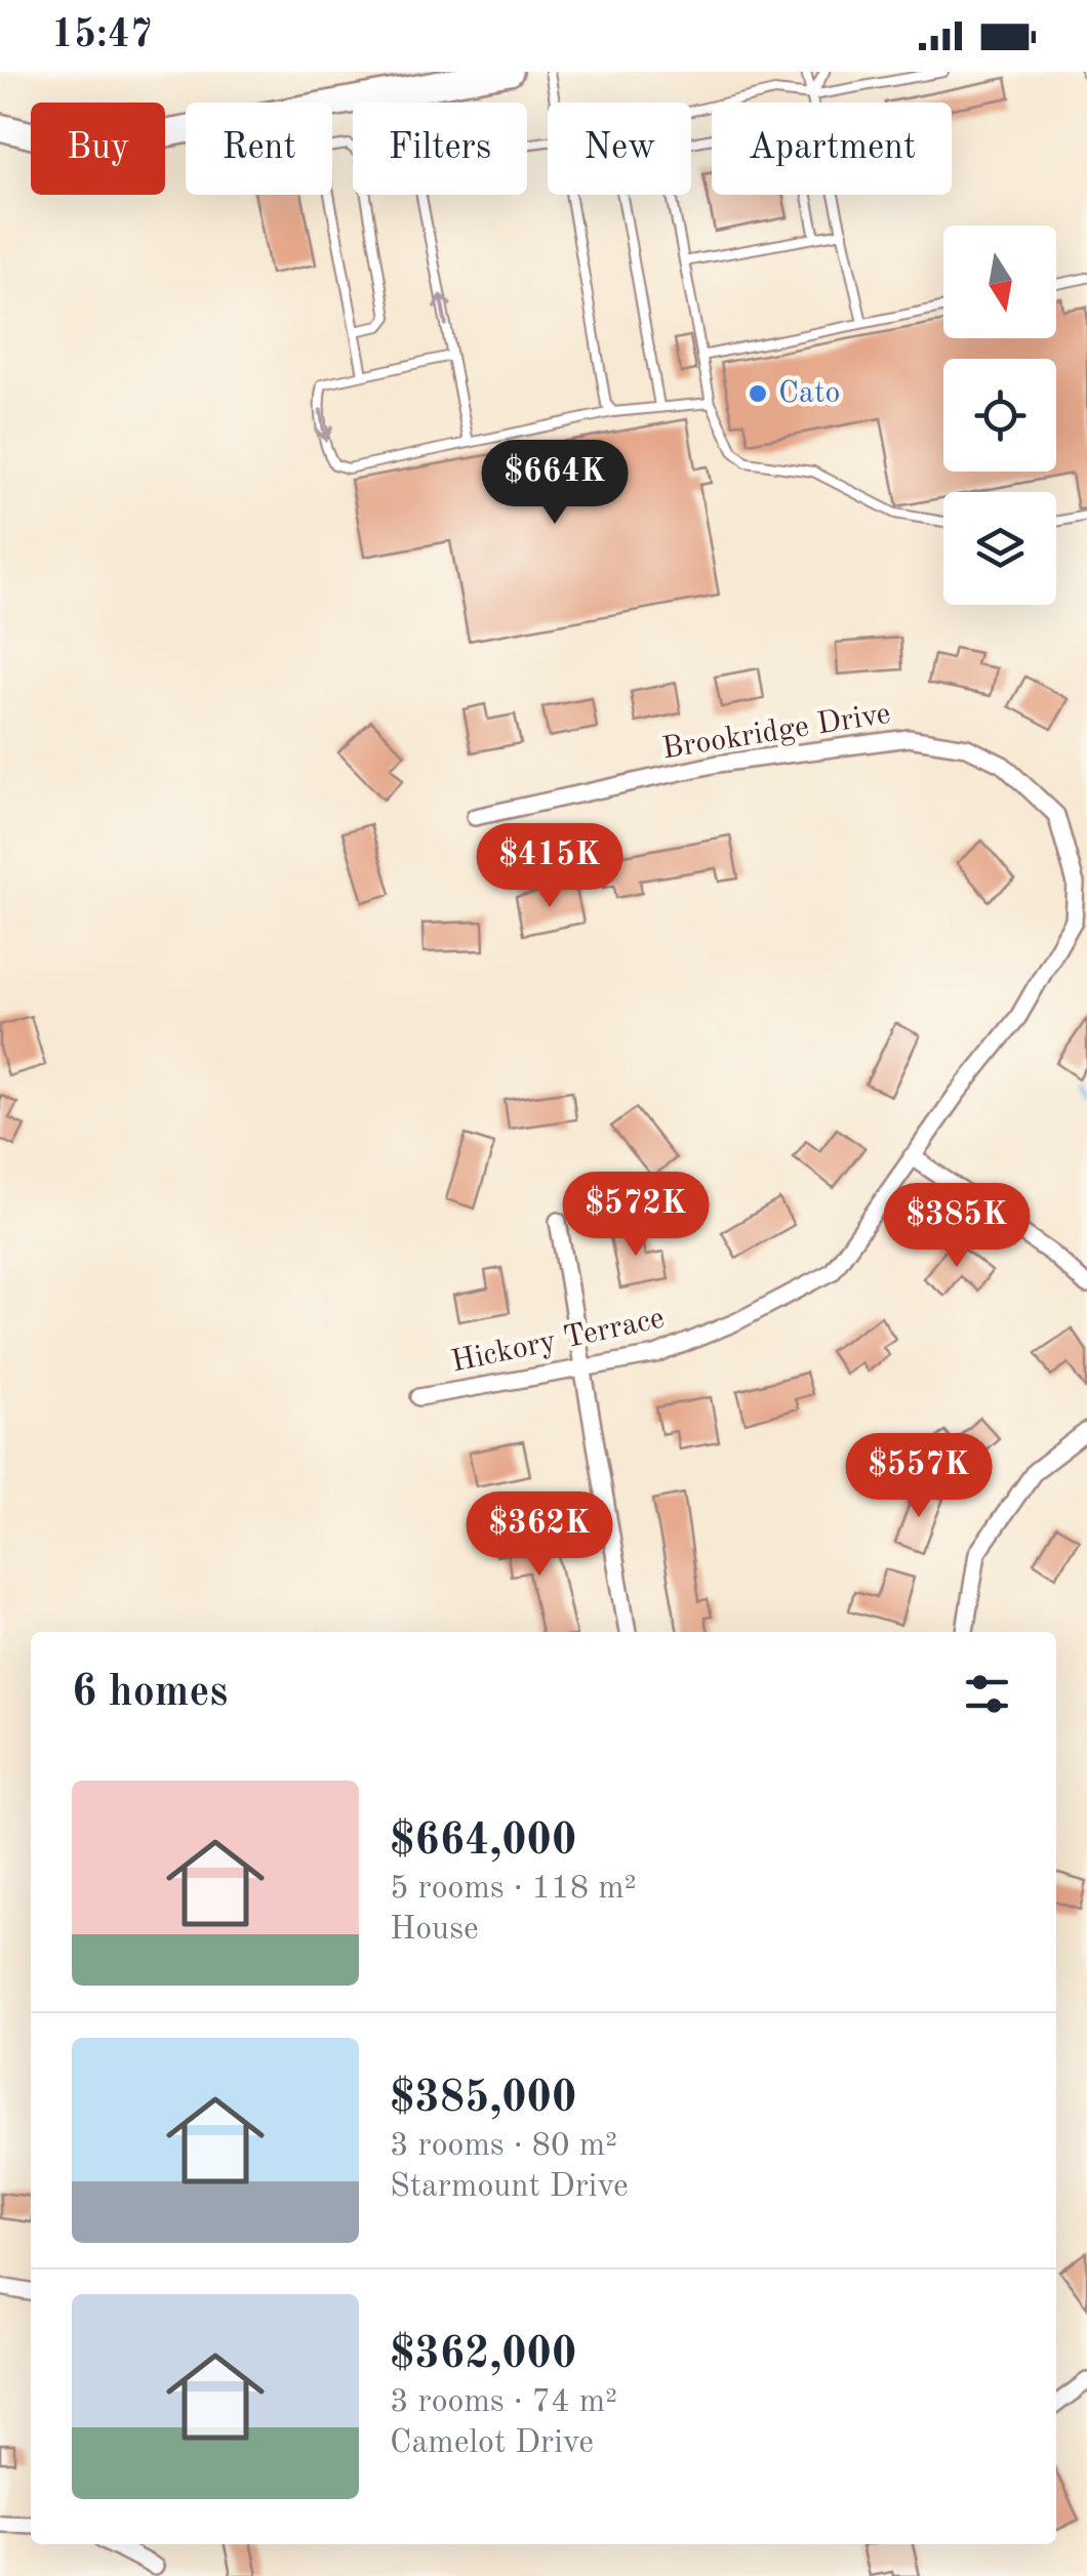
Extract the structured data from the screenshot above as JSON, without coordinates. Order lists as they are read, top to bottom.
{
  "streets": {
    "street": ["Brookridge Drive", "Hickory Terrace"]
  },
  "crossings": [
    ["Brookridge Drive", "Hickory Terrace"]
  ],
  "places": ["Cato"],
  "north": "bottom",
  "page": {
    "status": "15:47",
    "chip": [
      "Buy",
      "Rent",
      "Filters",
      "New",
      "Apartment"
    ],
    "price": [
      "$664K",
      "$415K",
      "$572K",
      "$385K",
      "$557K",
      "$362K"
    ],
    "heading": "6 homes",
    "list": [
      {
        "name": "$664,000",
        "note": "5 rooms · 118 m² · House"
      },
      {
        "name": "$385,000",
        "note": "3 rooms · 80 m² · Starmount Drive"
      },
      {
        "name": "$362,000",
        "note": "3 rooms · 74 m² · Camelot Drive"
      }
    ]
  }
}
